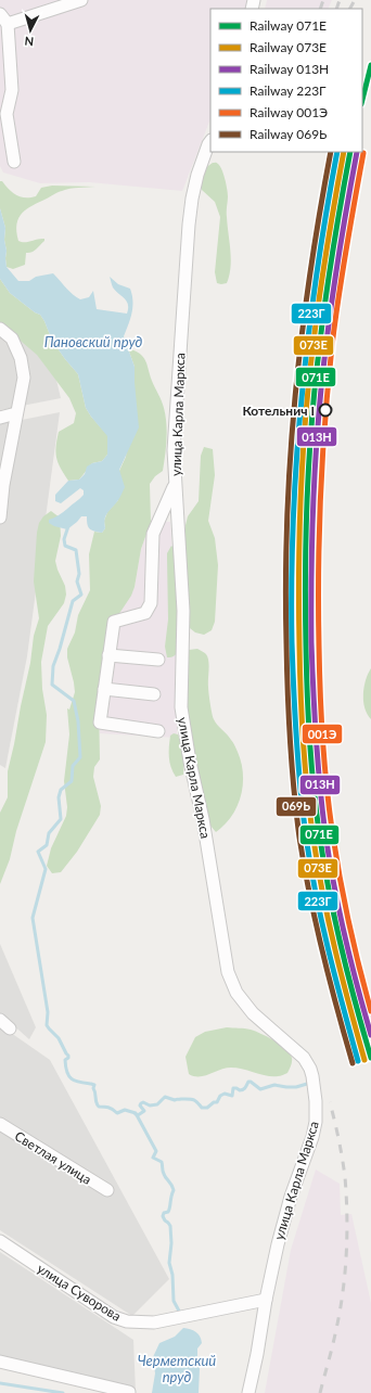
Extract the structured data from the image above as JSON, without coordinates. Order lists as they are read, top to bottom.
{
  "streets": {
    "street": ["улица Карла Маркса", "Светлая улица", "улица Суворова"]
  },
  "crossings": [
    ["улица Карла Маркса", "улица Суворова"]
  ],
  "water": ["Пановский пруд", "Черметский пруд"],
  "places": ["Котельнич I"],
  "lines": [
    "rail line 071Е",
    "rail line 073Е",
    "rail line 013Н",
    "rail line 223Г",
    "rail line 069Ь",
    "rail line 001Э"
  ],
  "legend": [
    "Railway 071Е",
    "Railway 073Е",
    "Railway 013Н",
    "Railway 223Г",
    "Railway 001Э",
    "Railway 069Ь"
  ],
  "north": "bottom"
}
